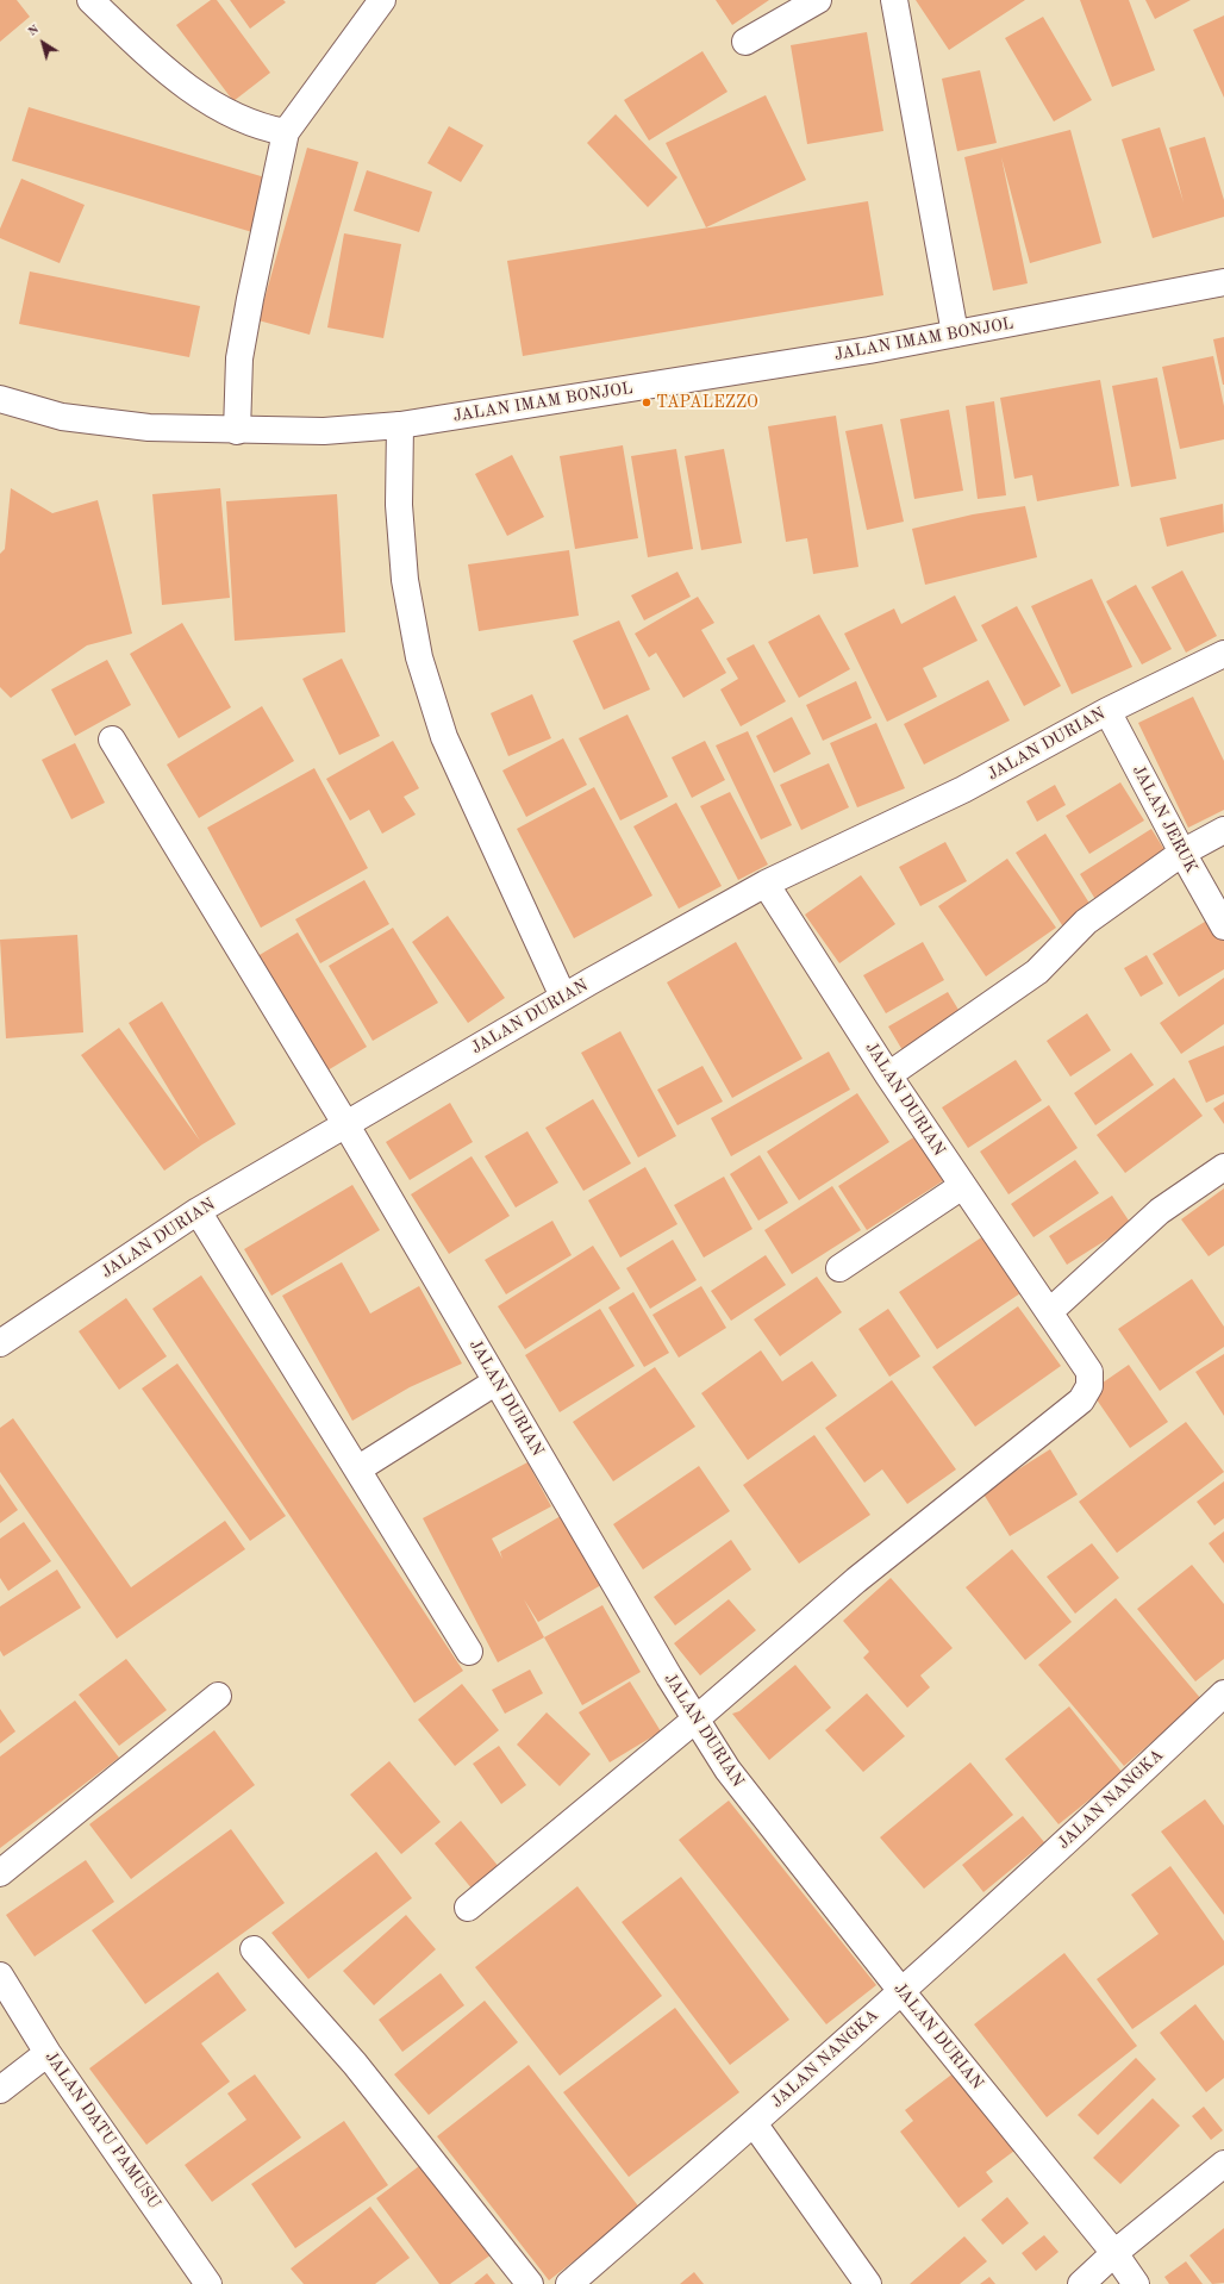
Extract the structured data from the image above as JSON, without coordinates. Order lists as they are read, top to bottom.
{
  "streets": {
    "main road": [
      "JALAN IMAM BONJOL",
      "JALAN DURIAN",
      "JALAN JERUK",
      "JALAN NANGKA",
      "JALAN DATU PAMUSU"
    ]
  },
  "crossings": [
    ["JALAN DURIAN", "JALAN JERUK"],
    ["JALAN DURIAN", "JALAN NANGKA"]
  ],
  "places": ["TAPALEZZO"],
  "north": "top left"
}
